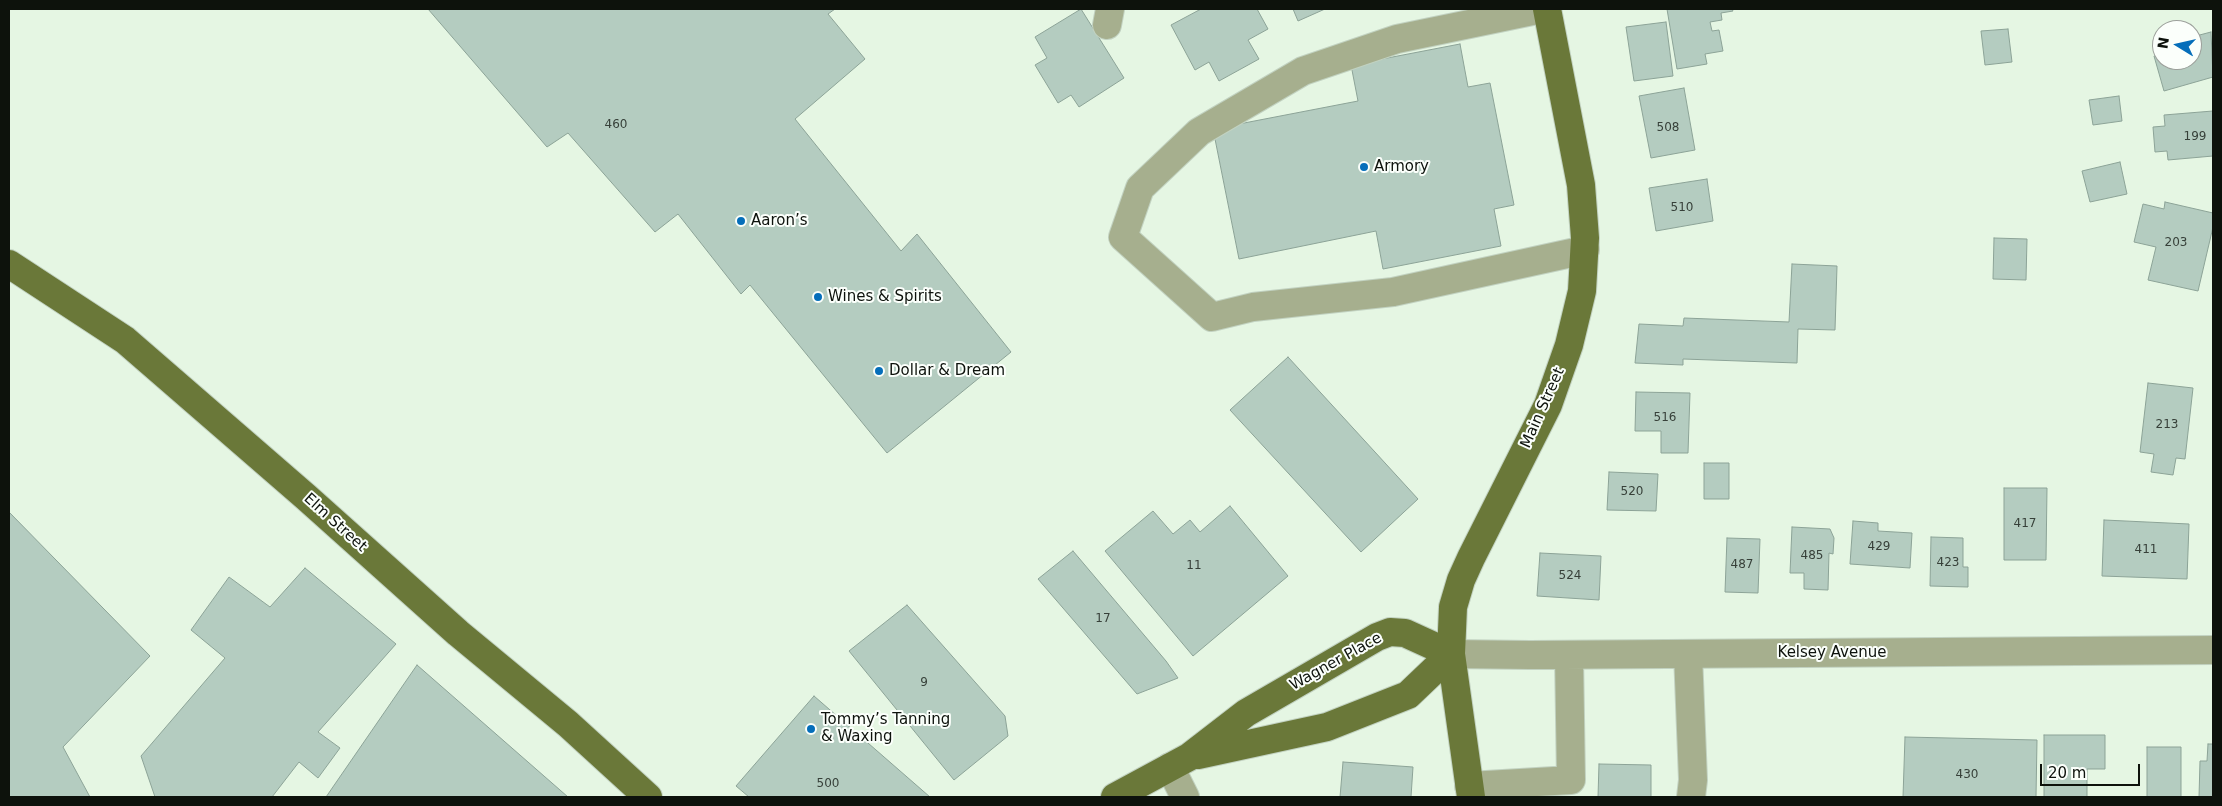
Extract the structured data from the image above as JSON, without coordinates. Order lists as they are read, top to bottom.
{
  "streets": {
    "main road": ["Main Street", "Elm Street", "Wagner Place"],
    "street": ["Kelsey Avenue"]
  },
  "crossings": [
    ["Main Street", "Kelsey Avenue"],
    ["Main Street", "Wagner Place"],
    ["Kelsey Avenue", "Wagner Place"]
  ],
  "places": [
    "Armory",
    "Aaron’s",
    "Wines & Spirits",
    "Dollar & Dream",
    "Tommy’s Tanning & Waxing"
  ],
  "house_numbers": [
    "460",
    "508",
    "199",
    "510",
    "203",
    "516",
    "213",
    "520",
    "417",
    "429",
    "411",
    "485",
    "423",
    "487",
    "11",
    "524",
    "17",
    "9",
    "430",
    "500"
  ],
  "scale_bar": "20 m",
  "north": "left"
}
